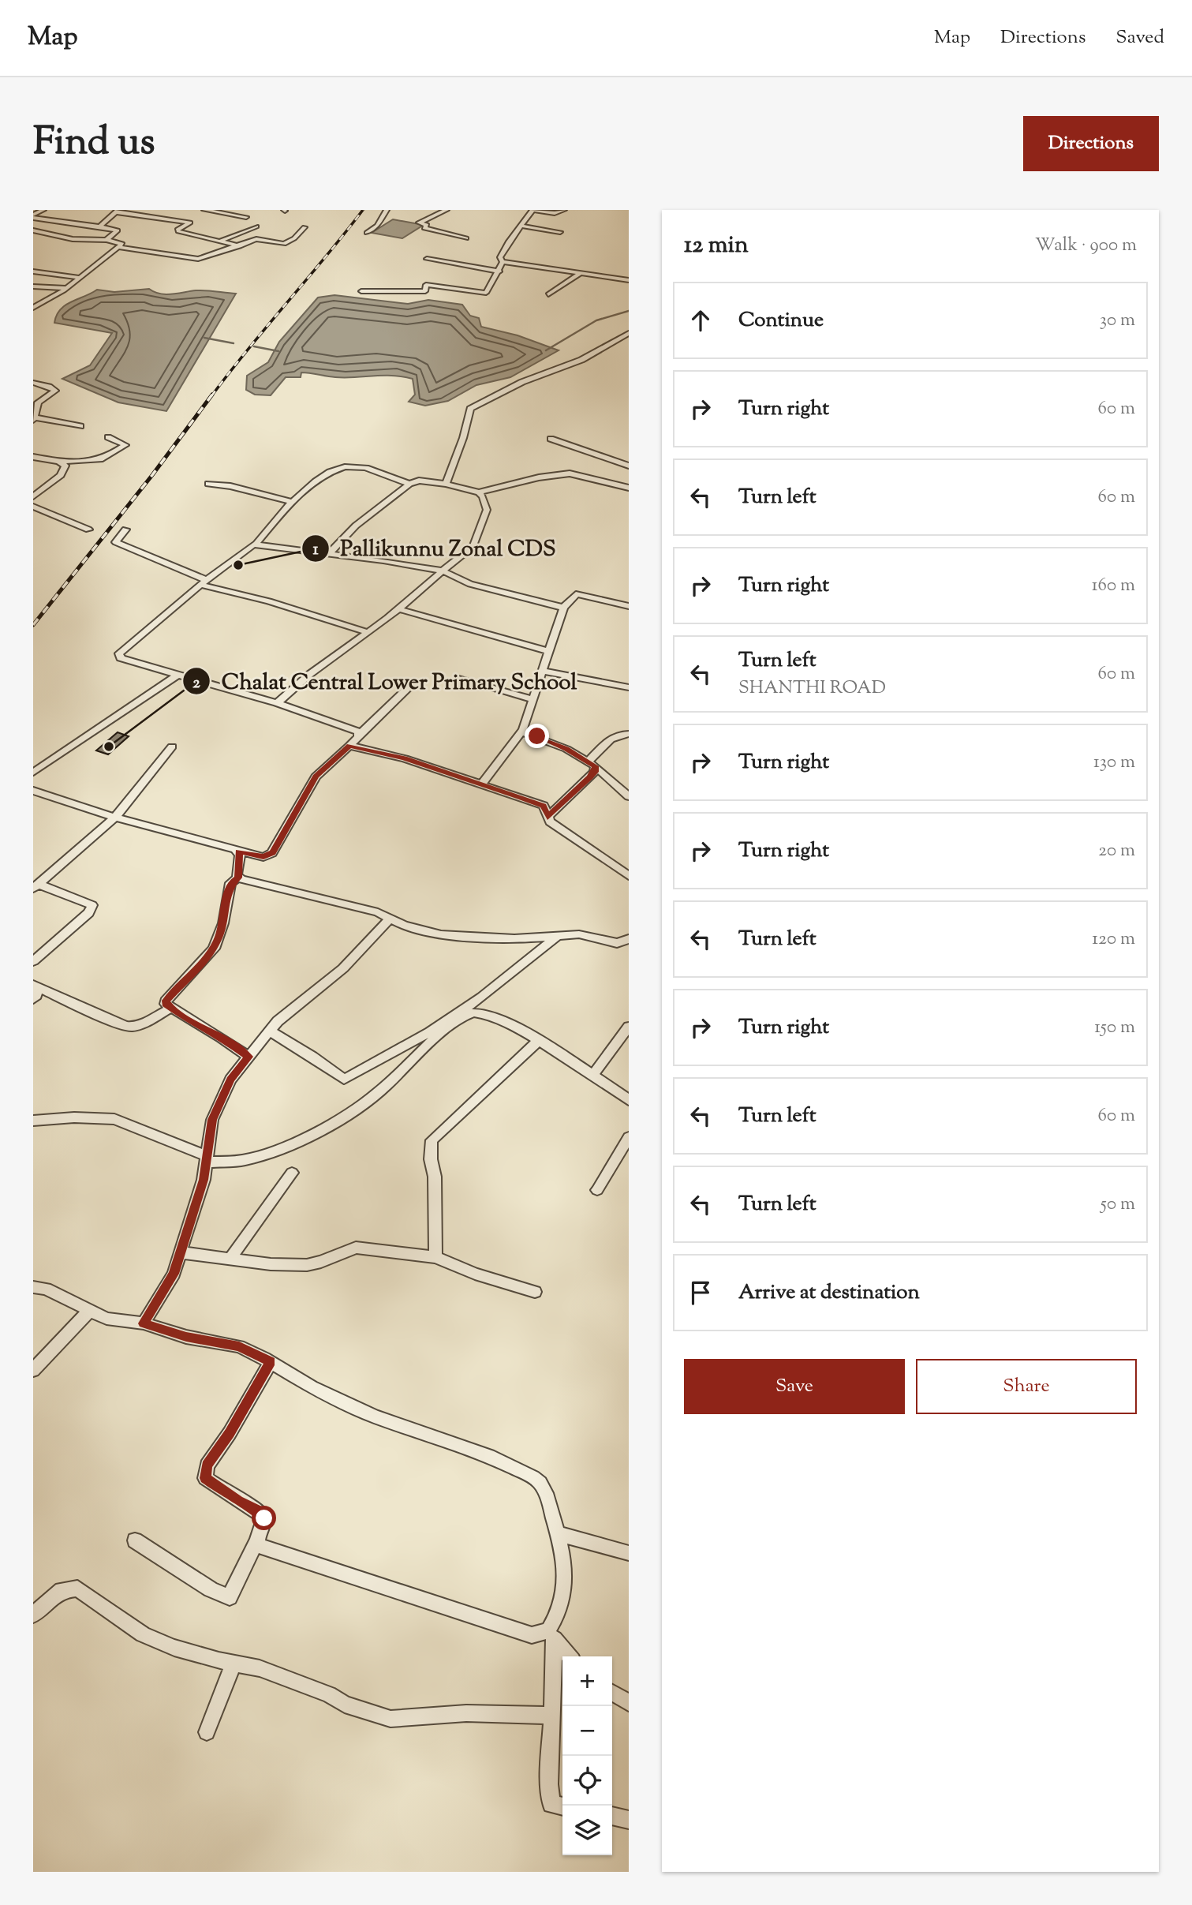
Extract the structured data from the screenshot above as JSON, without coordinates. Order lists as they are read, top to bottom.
{
  "places": ["Pallikunnu Zonal CDS", "Chalat Central Lower Primary School"],
  "page": {
    "header": "Map",
    "nav": ["Map", "Directions", "Saved"],
    "title": "Find us",
    "buttons": [
      "Directions",
      ["Save", "Share"]
    ],
    "heading": ["12 min", "Walk · 900 m"],
    "list": [
      ["Continue", "30 m"],
      ["Turn right", "60 m"],
      ["Turn left", "60 m"],
      ["Turn right", "160 m"],
      ["Turn left", "SHANTHI ROAD", "60 m"],
      ["Turn right", "130 m"],
      ["Turn right", "20 m"],
      ["Turn left", "120 m"],
      ["Turn right", "150 m"],
      ["Turn left", "60 m"],
      ["Turn left", "50 m"],
      "Arrive at destination"
    ],
    "map_buttons": ["+", "−"]
  }
}
